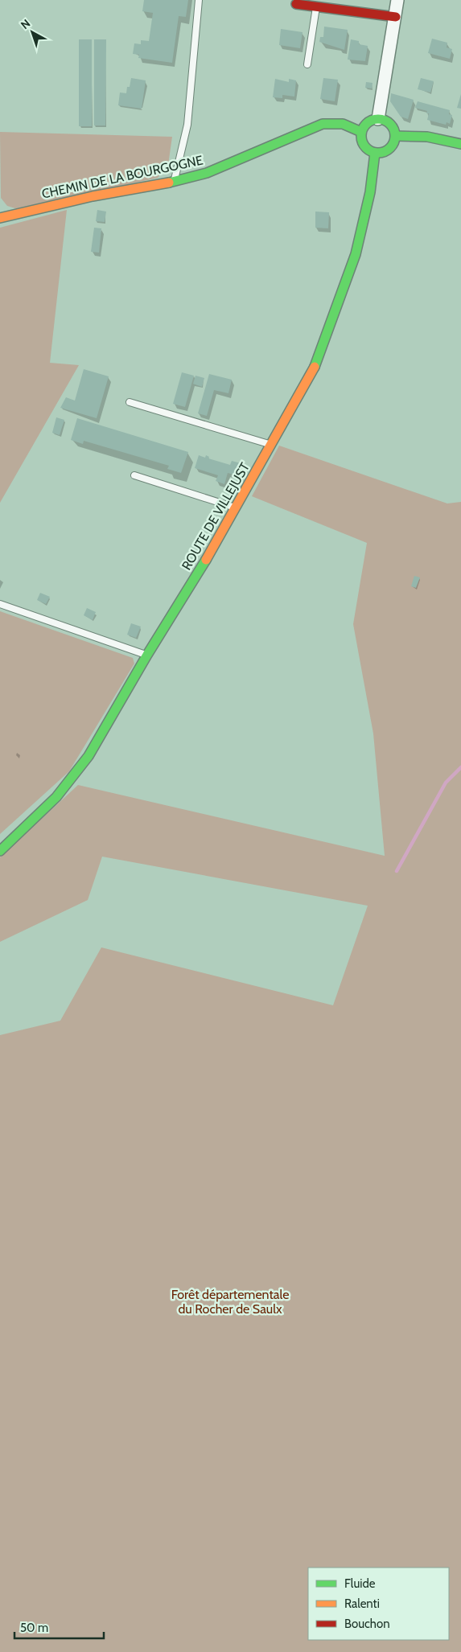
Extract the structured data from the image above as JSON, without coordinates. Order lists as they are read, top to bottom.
{
  "streets": {
    "main road": ["CHEMIN DE LA BOURGOGNE", "ROUTE DE VILLEJUST"]
  },
  "crossings": [
    ["CHEMIN DE LA BOURGOGNE", "ROUTE DE VILLEJUST"]
  ],
  "parks": ["Forêt départementale du Rocher de Saulx"],
  "legend": ["Fluide", "Ralenti", "Bouchon"],
  "scale_bar": "50 m",
  "north": "top left"
}
